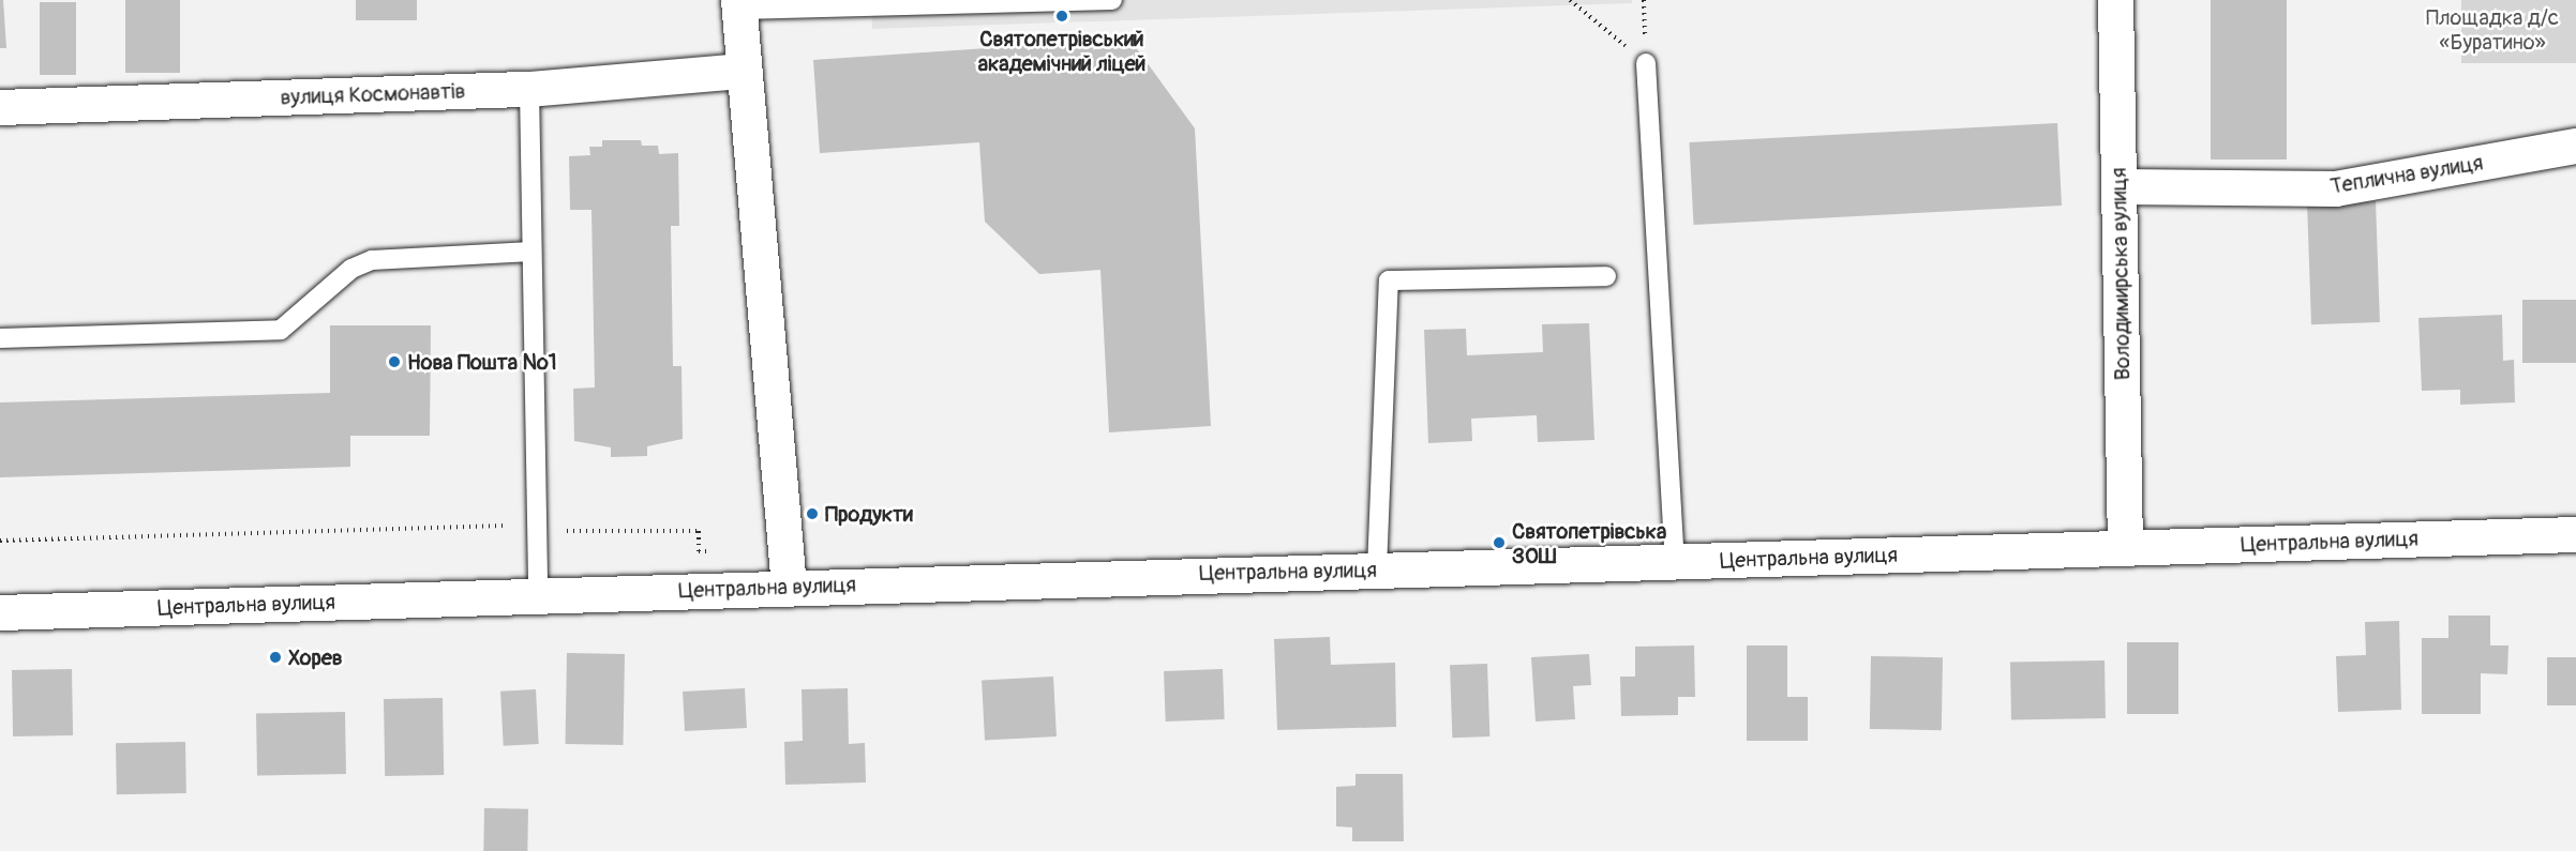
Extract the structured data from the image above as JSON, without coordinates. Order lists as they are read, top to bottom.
{
  "streets": {
    "main road": [
      "вулиця Космонавтів",
      "Теплична вулиця",
      "Володимирська вулиця",
      "Центральна вулиця"
    ]
  },
  "crossings": [
    ["Теплична вулиця", "Володимирська вулиця"],
    ["Володимирська вулиця", "Центральна вулиця"]
  ],
  "parks": ["Площадка д/с «Буратино»"],
  "places": [
    "Святопетрівський академічний ліцей",
    "Нова Пошта №1",
    "Продукти",
    "Святопетрівська ЗОШ",
    "Хорев"
  ]
}
